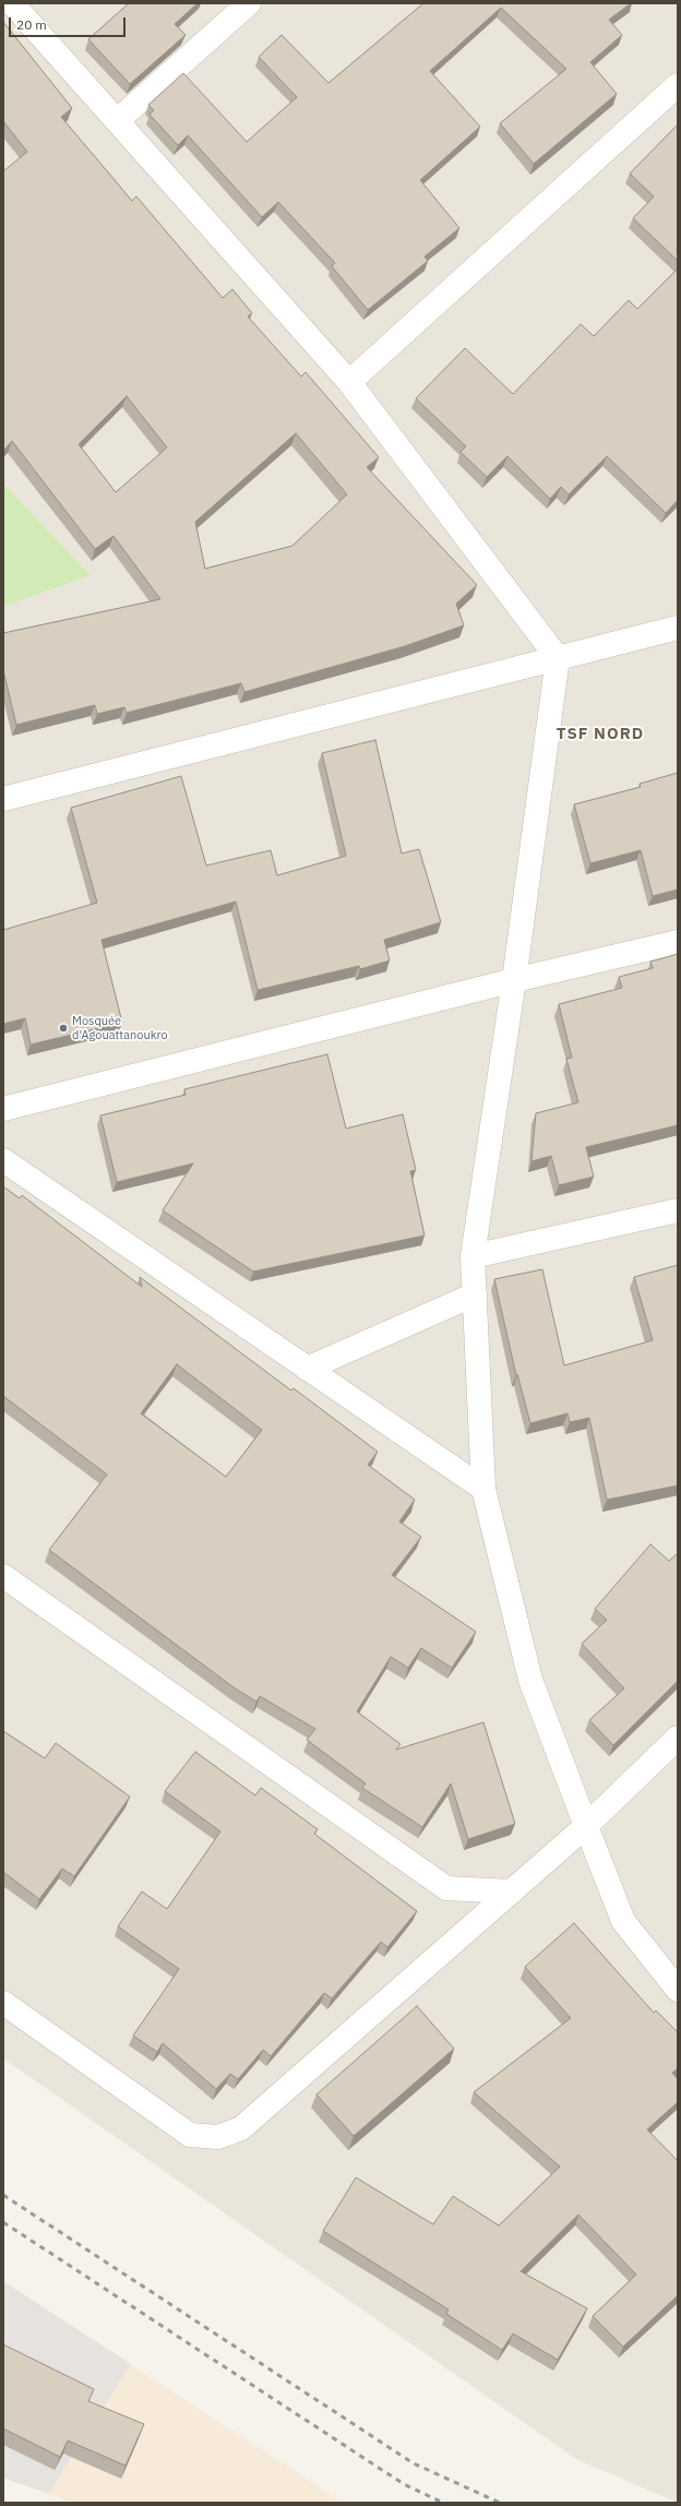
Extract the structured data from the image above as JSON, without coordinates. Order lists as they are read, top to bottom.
{
  "districts": ["TSF NORD"],
  "places": ["Mosquée d'Agouattanoukro"],
  "scale_bar": "20 m"
}
